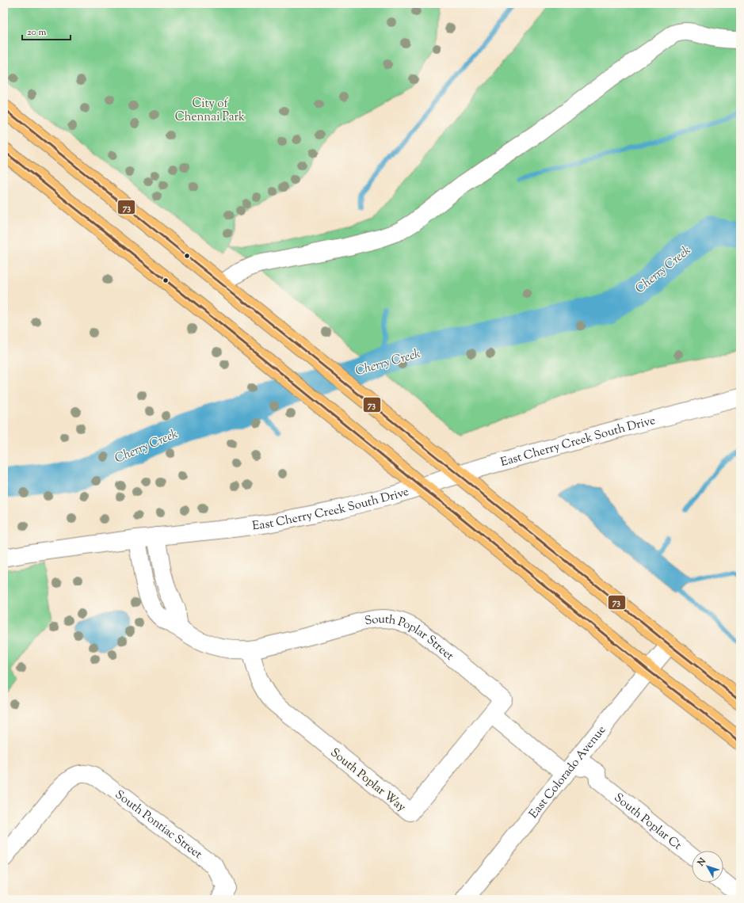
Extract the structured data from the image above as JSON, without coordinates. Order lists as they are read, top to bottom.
{
  "streets": {
    "street": [
      "East Cherry Creek South Drive",
      "South Poplar Street",
      "East Colorado Avenue",
      "South Poplar Way",
      "South Poplar Ct",
      "South Pontiac Street"
    ]
  },
  "crossings": [
    ["South Poplar Street", "South Poplar Way"],
    ["East Colorado Avenue", "South Poplar Ct"]
  ],
  "water": ["Cherry Creek"],
  "parks": ["City of Chennai Park"],
  "lines": ["transit line 73"],
  "scale_bar": "20 m",
  "north": "top left"
}
